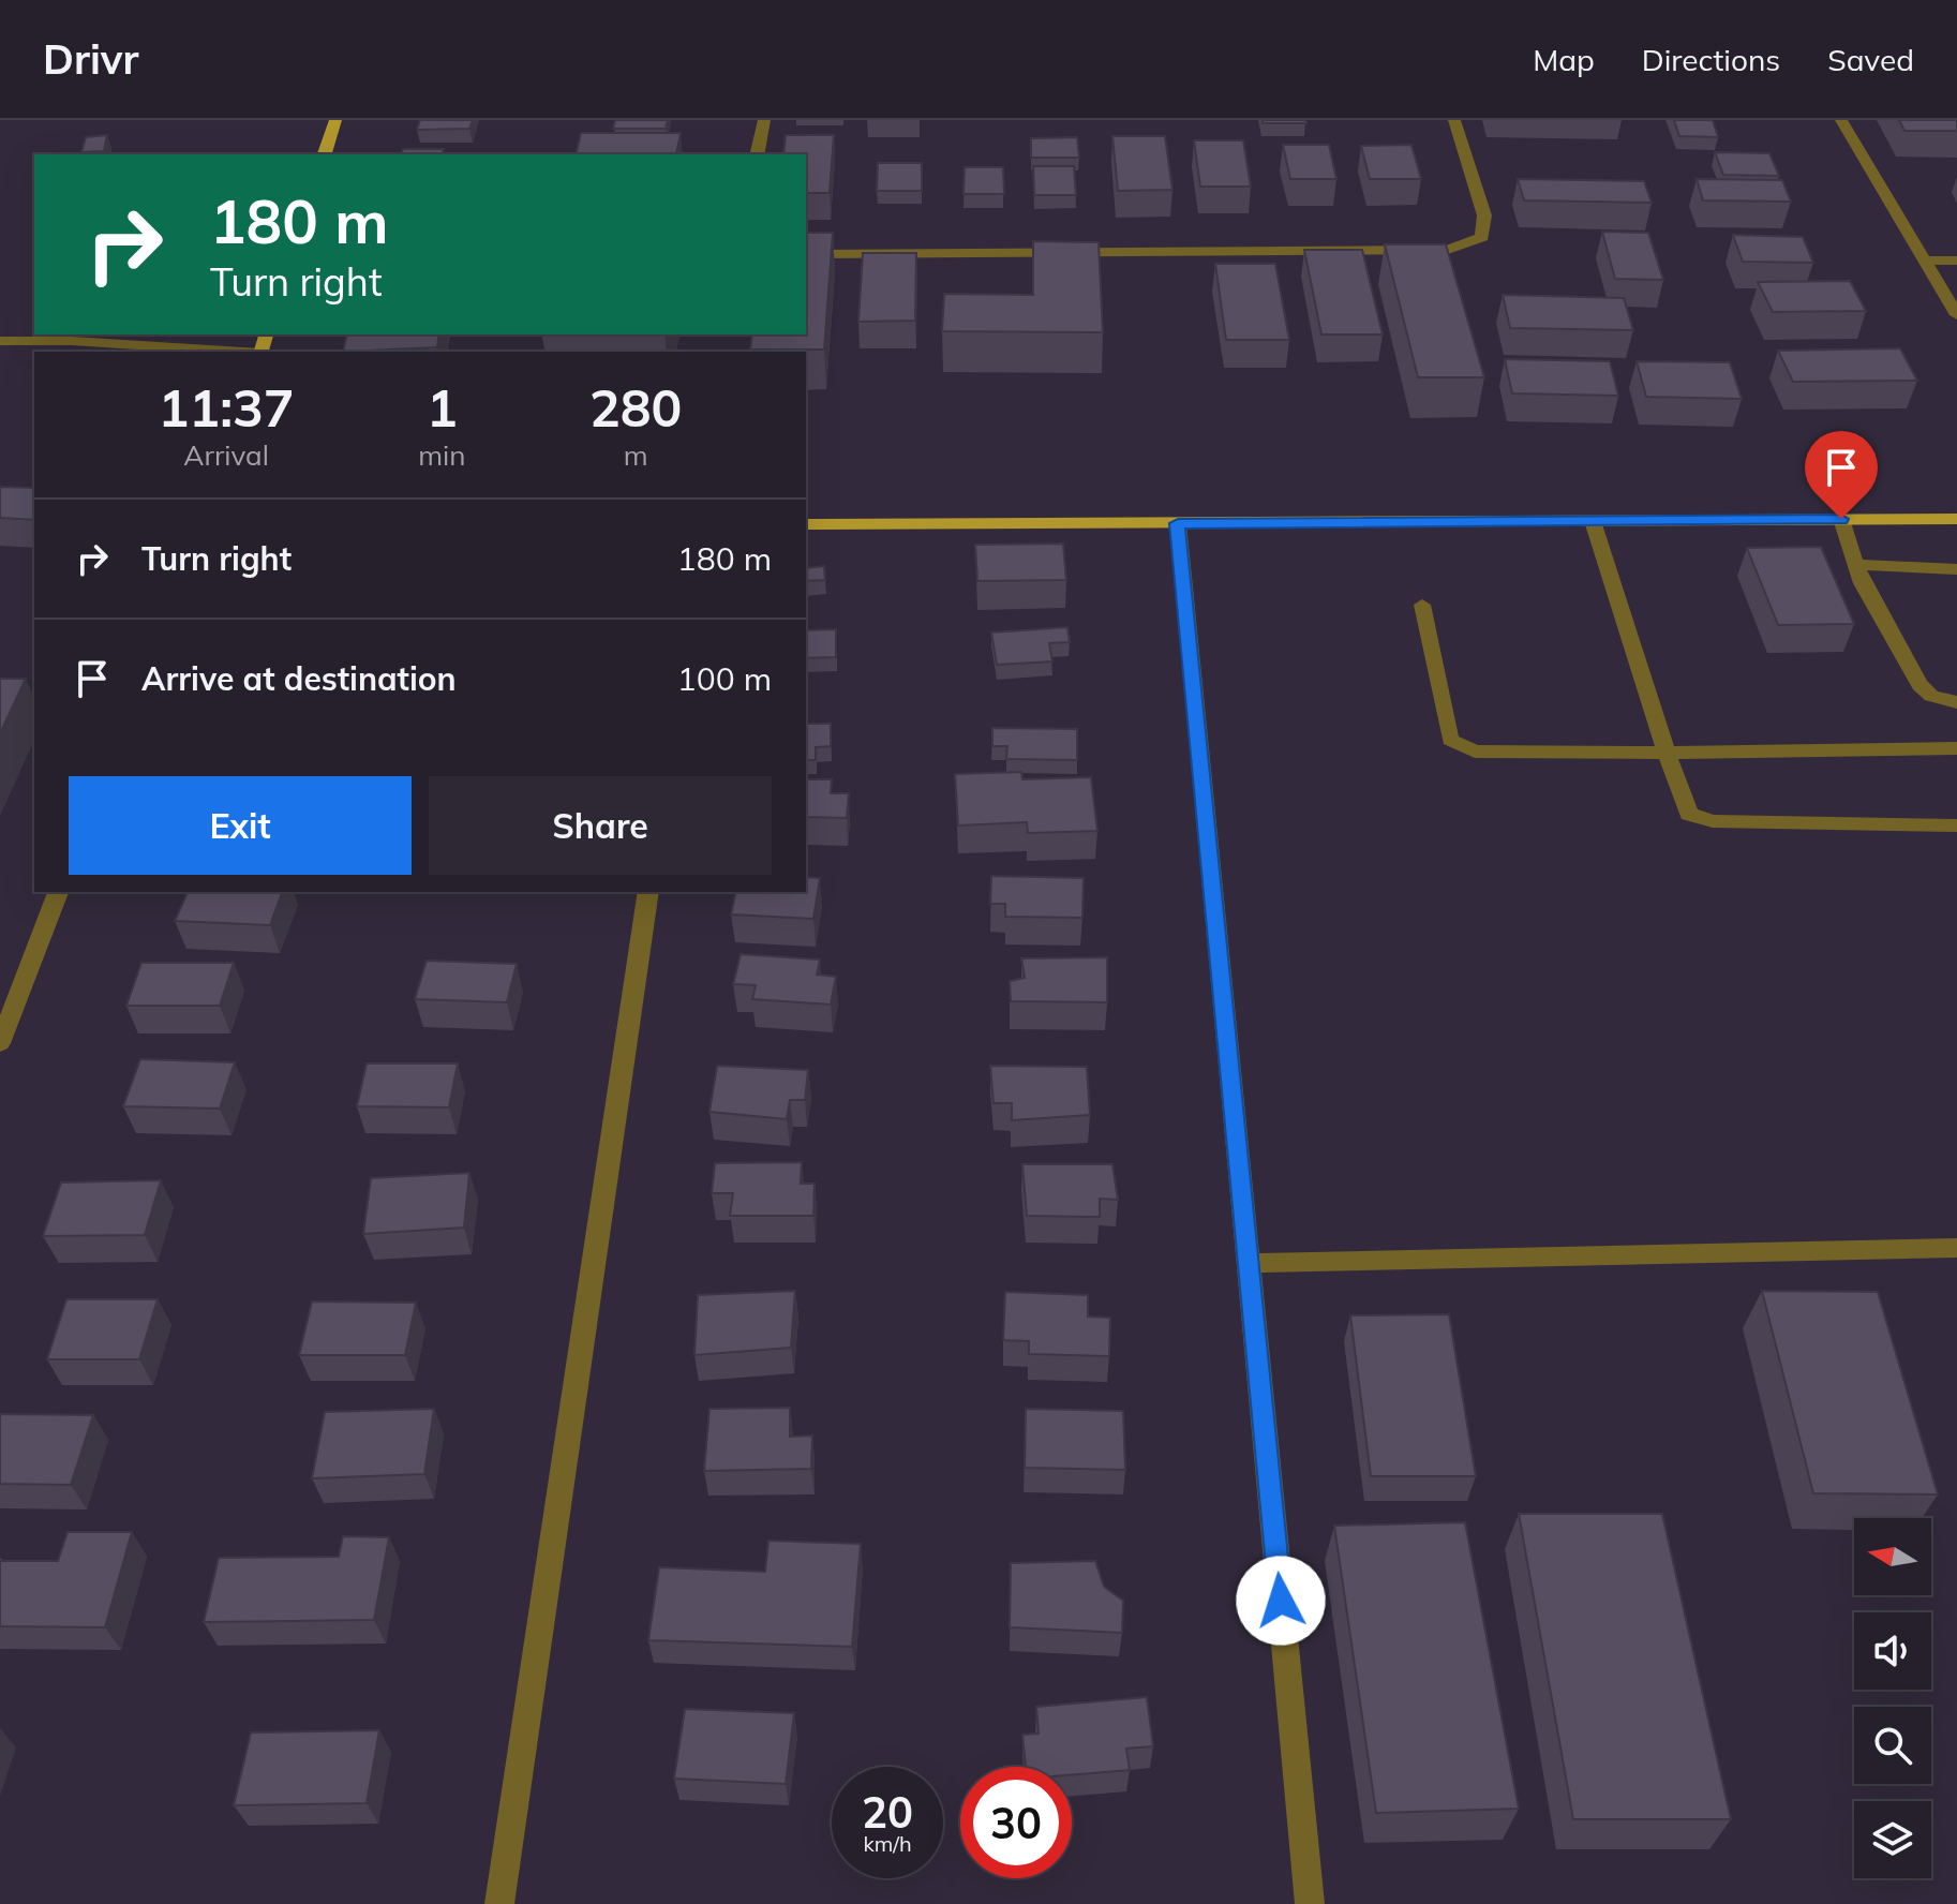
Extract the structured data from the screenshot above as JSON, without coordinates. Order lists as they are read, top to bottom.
{
  "north": "left",
  "page": {
    "header": "Drivr",
    "nav": ["Map", "Directions", "Saved"],
    "turn": ["180 m", "Turn right"],
    "eta": [
      "11:37",
      "Arrival",
      "1",
      "min",
      "280",
      "m"
    ],
    "list": [
      {
        "name": "Turn right",
        "value": "180 m"
      },
      {
        "name": "Arrive at destination",
        "value": "100 m"
      }
    ],
    "buttons": ["Exit", "Share"],
    "speed": "20 km/h",
    "limit": "30"
  }
}
